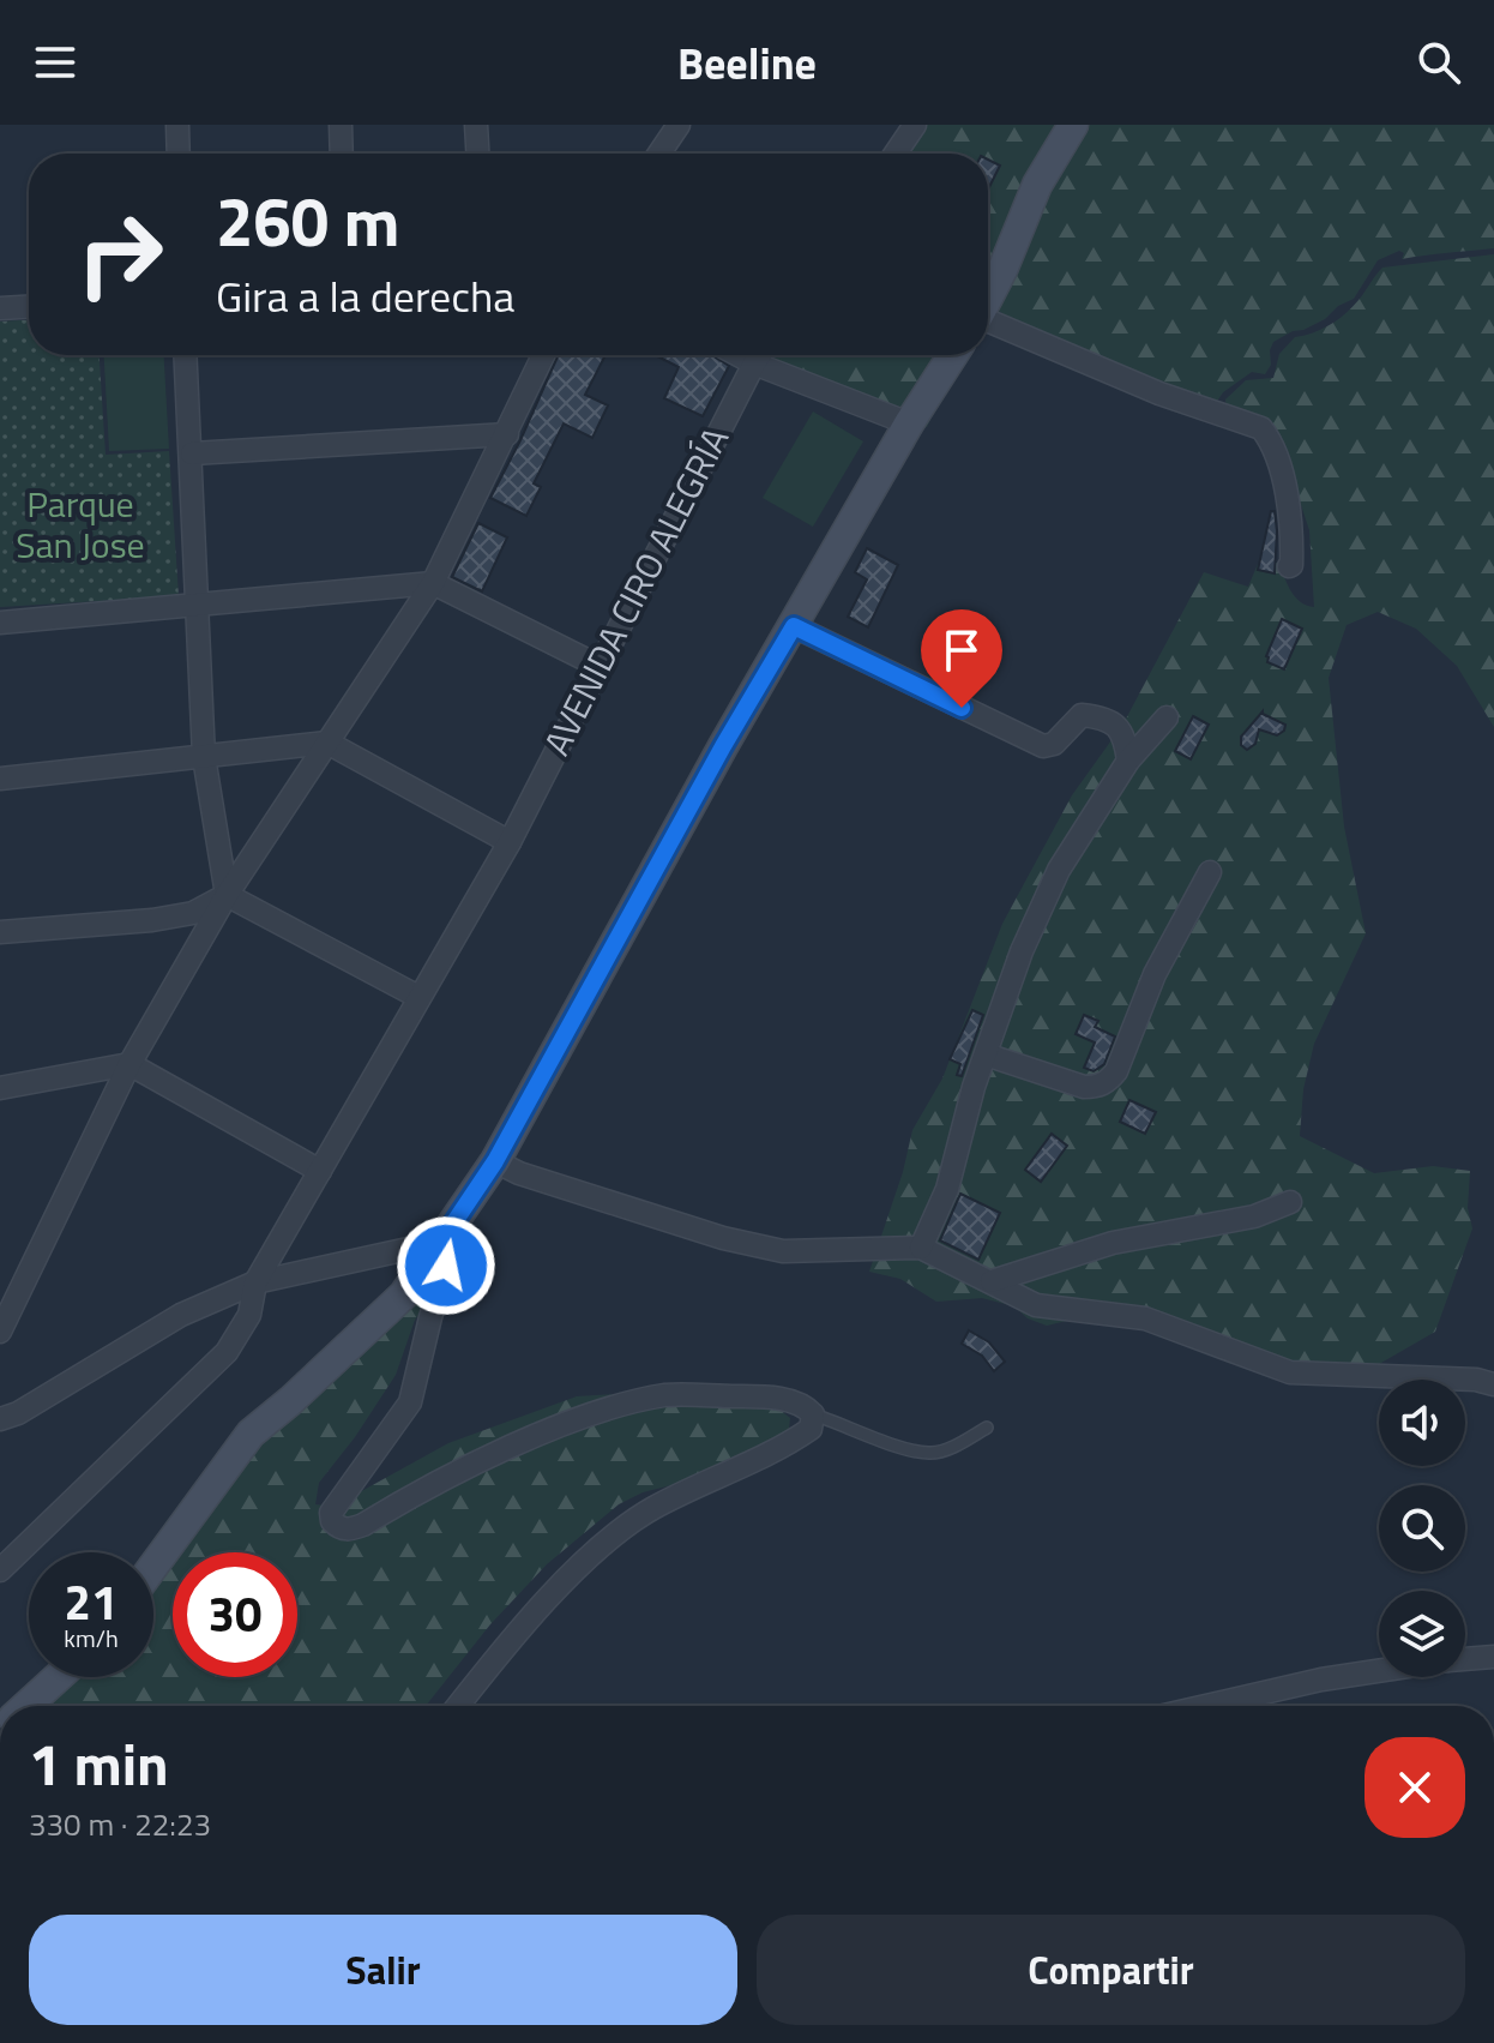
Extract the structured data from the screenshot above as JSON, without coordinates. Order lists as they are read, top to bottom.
{
  "streets": {
    "street": ["AVENIDA CIRO ALEGRÍA"]
  },
  "parks": ["Parque San Jose"],
  "page": {
    "header": "Beeline",
    "turn": ["260 m", "Gira a la derecha"],
    "speed": "21 km/h",
    "limit": "30",
    "heading": ["1 min", "330 m · 22:23"],
    "buttons": ["Salir", "Compartir"]
  }
}
